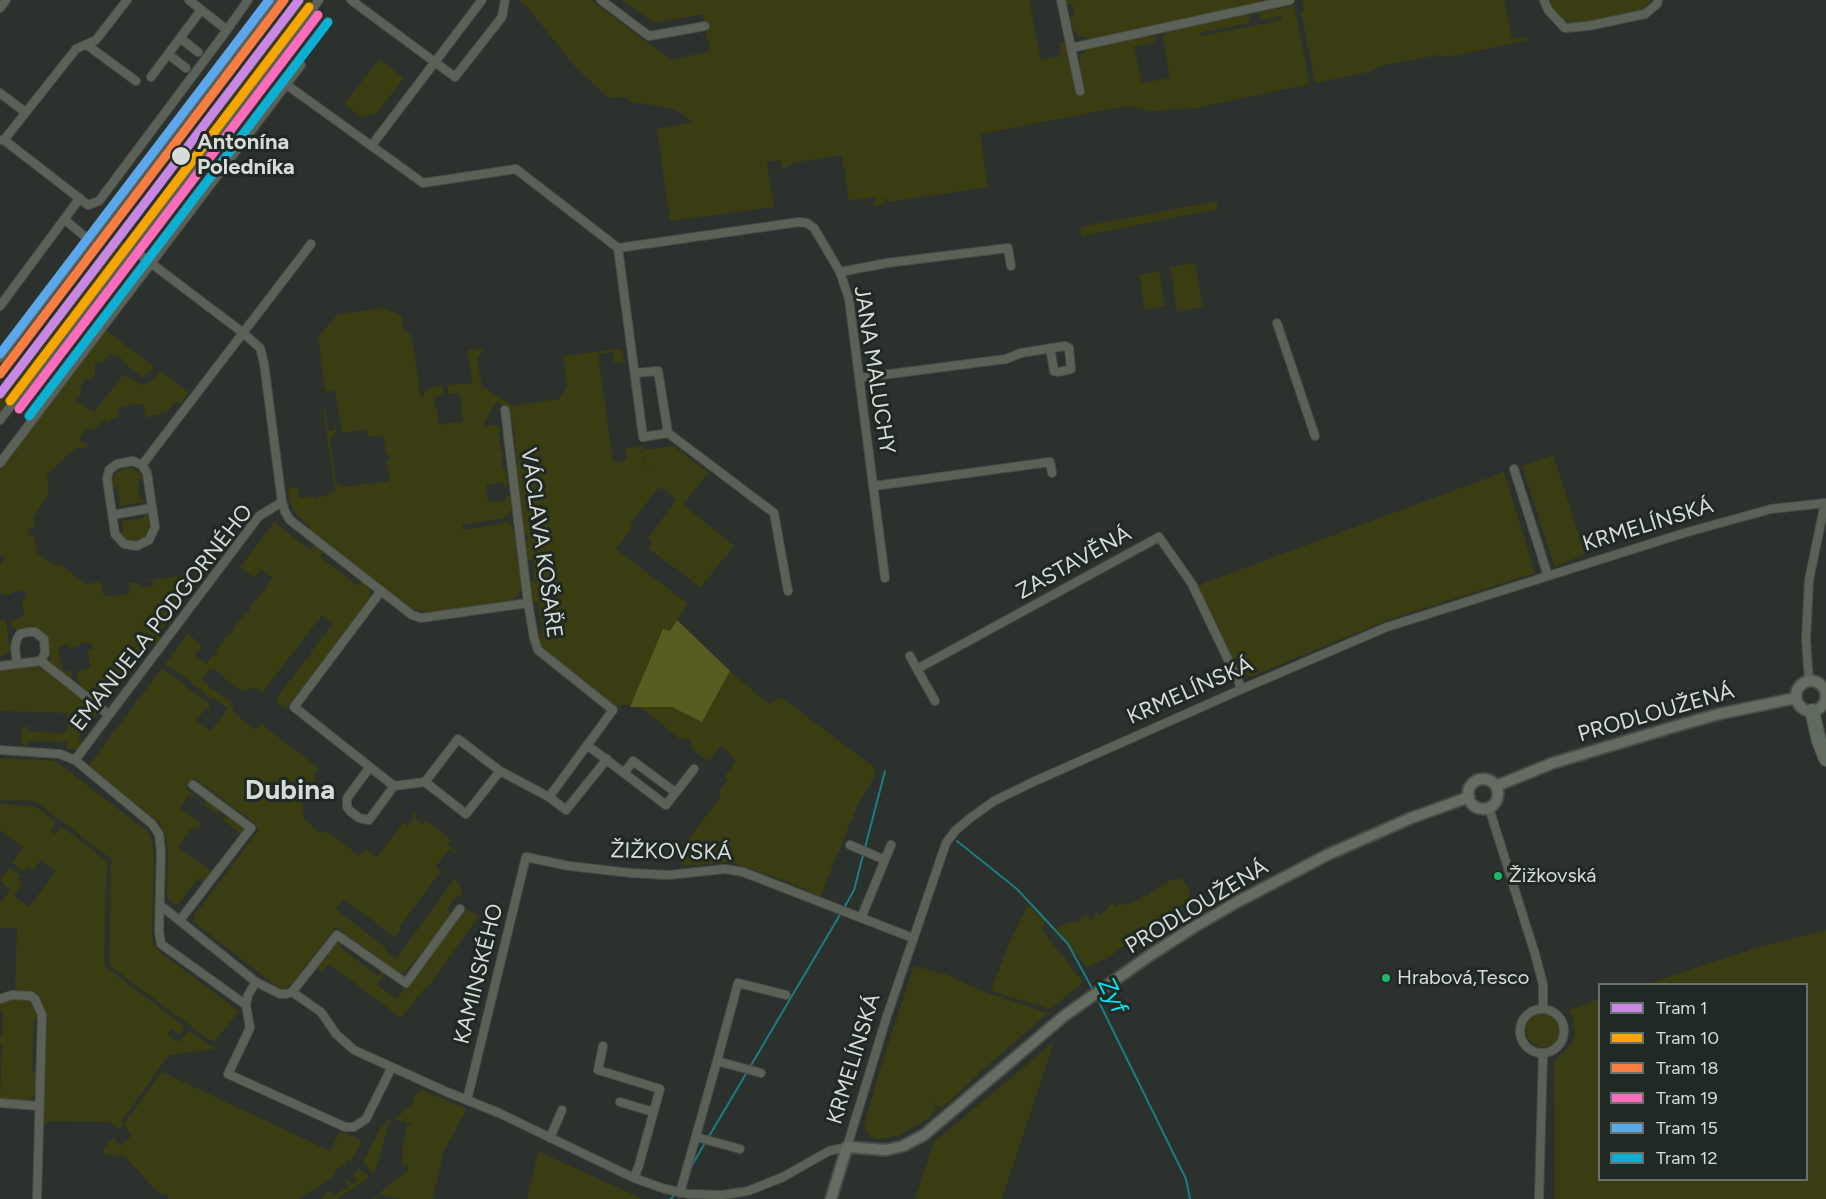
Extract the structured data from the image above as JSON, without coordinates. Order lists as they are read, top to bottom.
{
  "streets": {
    "main road": ["KRMELÍNSKÁ", "PRODLOUŽENÁ"],
    "street": [
      "JANA MALUCHY",
      "VÁCLAVA KOŠAŘE",
      "ZASTAVĚNÁ",
      "EMANUELA PODGORNÉHO",
      "ŽIŽKOVSKÁ",
      "KAMINSKÉHO"
    ]
  },
  "crossings": [
    ["KRMELÍNSKÁ", "ZASTAVĚNÁ"],
    ["KRMELÍNSKÁ", "PRODLOUŽENÁ"],
    ["KRMELÍNSKÁ", "ŽIŽKOVSKÁ"],
    ["ŽIŽKOVSKÁ", "KAMINSKÉHO"]
  ],
  "districts": ["Dubina"],
  "water": ["Zyf"],
  "places": ["Antonína Poledníka", "Žižkovská", "Hrabová,Tesco"],
  "lines": [
    "tram line 1",
    "tram line 18",
    "tram line 15",
    "tram line 10",
    "tram line 19",
    "tram line 12"
  ],
  "legend": [
    "Tram 1",
    "Tram 10",
    "Tram 18",
    "Tram 19",
    "Tram 15",
    "Tram 12"
  ]
}
